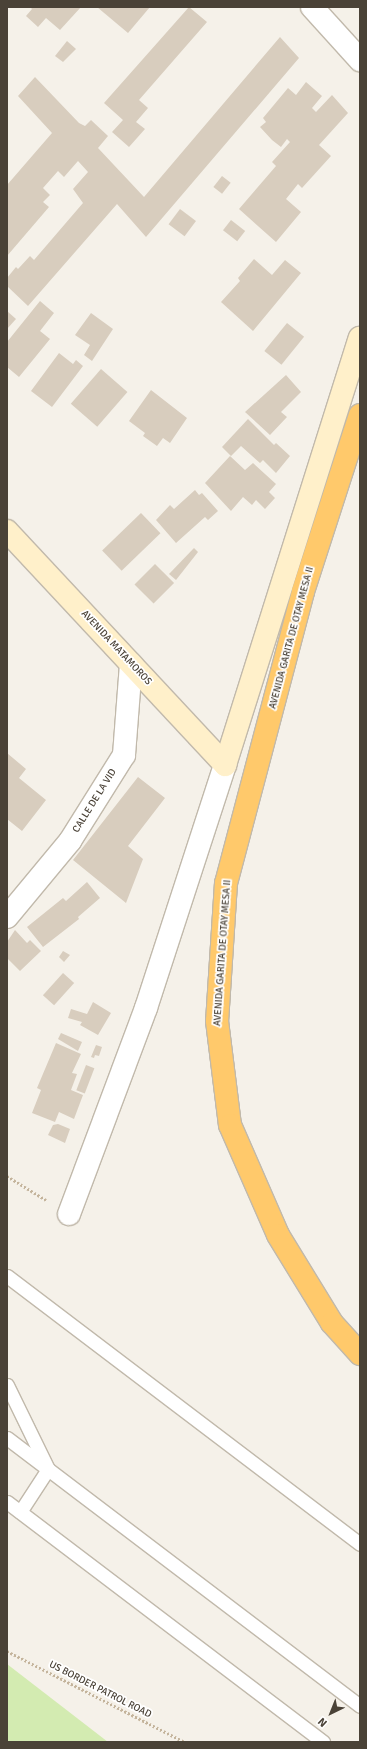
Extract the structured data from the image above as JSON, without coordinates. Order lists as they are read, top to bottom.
{
  "streets": {
    "highway": ["AVENIDA GARITA DE OTAY MESA II"],
    "street": ["AVENIDA MATAMOROS", "CALLE DE LA VID"],
    "path": ["US BORDER PATROL ROAD"]
  },
  "crossings": [
    ["AVENIDA MATAMOROS", "CALLE DE LA VID"]
  ],
  "north": "bottom left"
}
